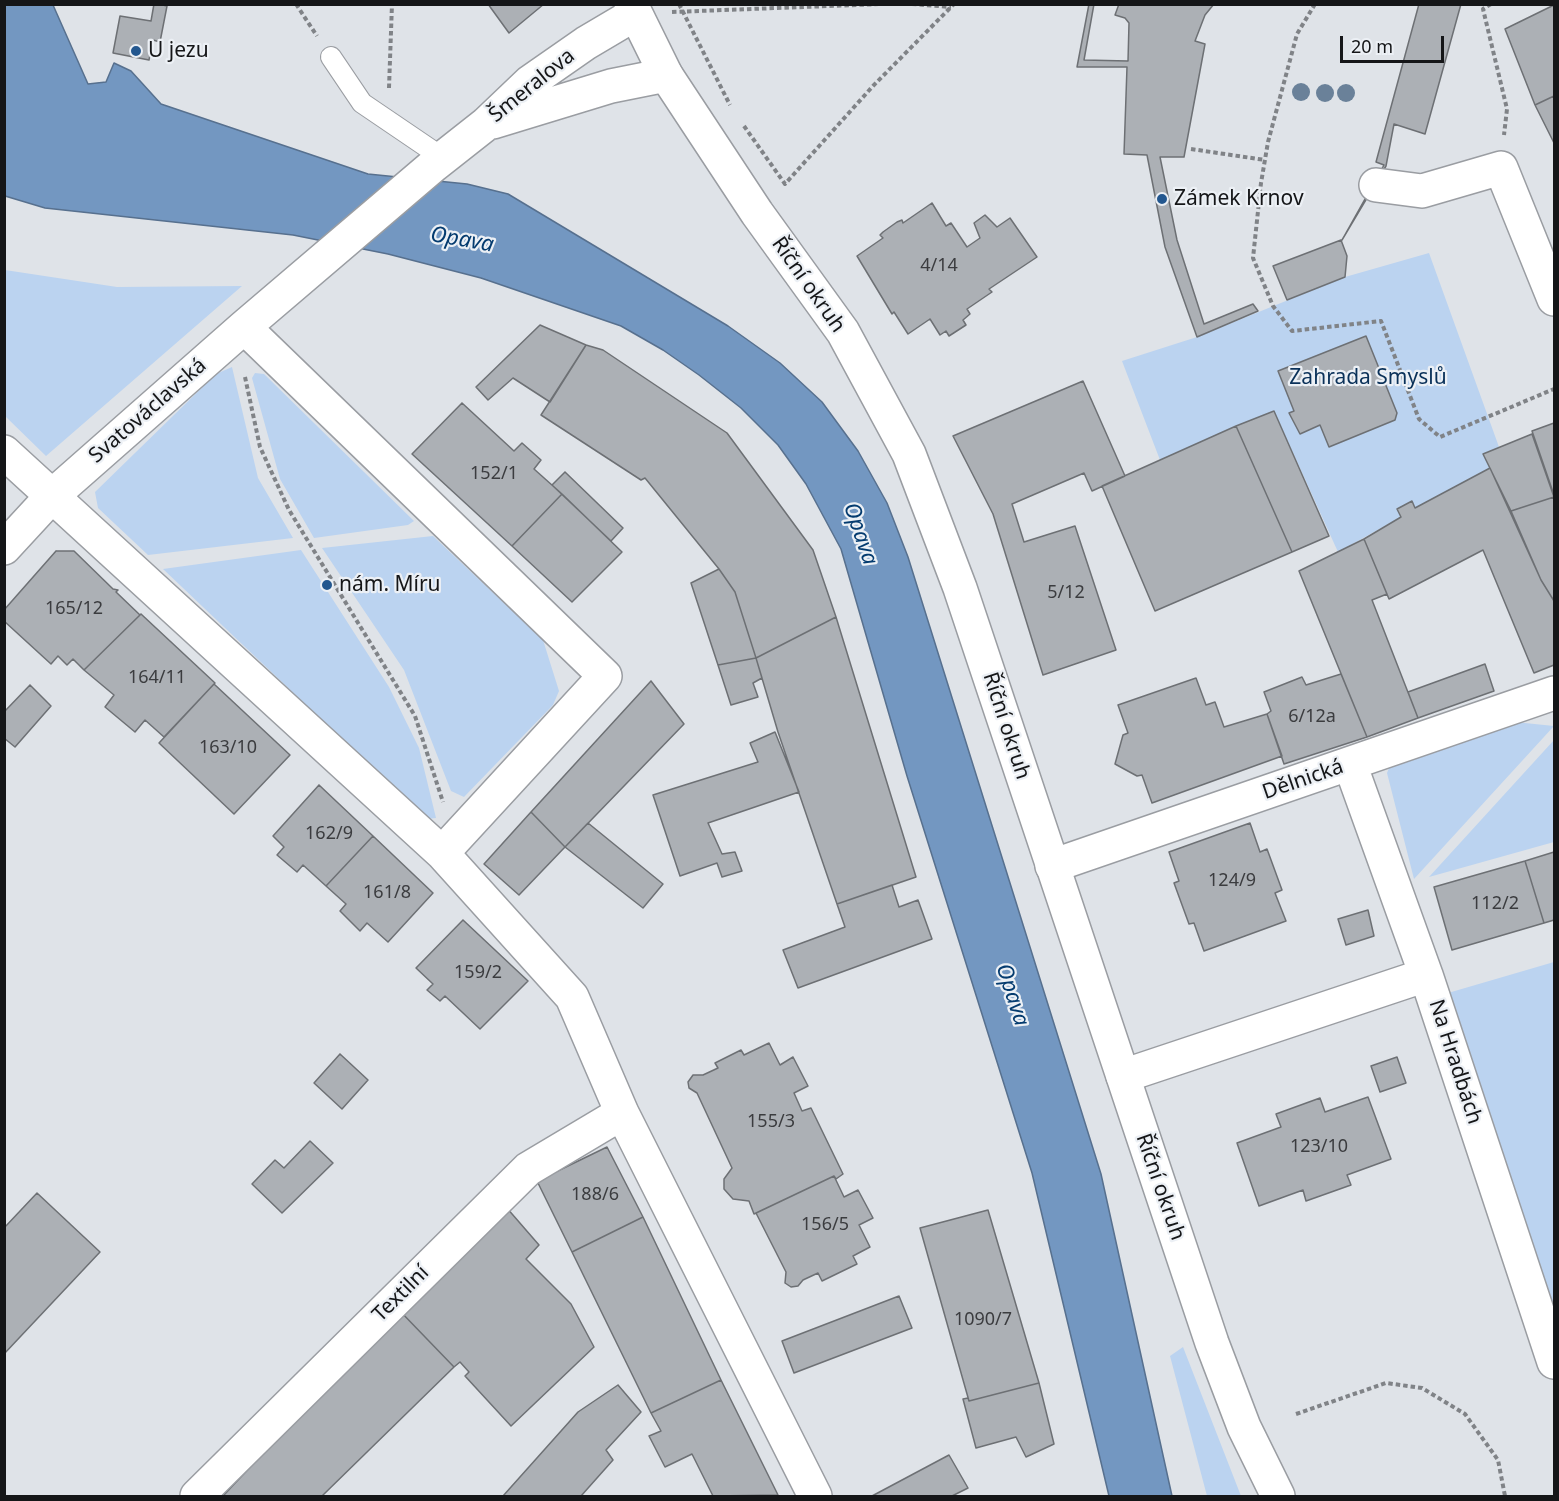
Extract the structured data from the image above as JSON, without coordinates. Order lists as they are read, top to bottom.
{
  "streets": {
    "street": [
      "Šmeralova",
      "Říční okruh",
      "Svatováclavská",
      "Dělnická",
      "Na Hradbách",
      "Textilní"
    ]
  },
  "crossings": [
    ["Šmeralova", "Říční okruh"],
    ["Šmeralova", "Svatováclavská"],
    ["Říční okruh", "Dělnická"],
    ["Dělnická", "Na Hradbách"]
  ],
  "water": ["Opava"],
  "parks": ["Zahrada Smyslů"],
  "places": ["U jezu", "Zámek Krnov", "nám. Míru"],
  "house_numbers": [
    "4/14",
    "152/1",
    "5/12",
    "165/12",
    "164/11",
    "6/12a",
    "163/10",
    "162/9",
    "124/9",
    "161/8",
    "112/2",
    "159/2",
    "155/3",
    "123/10",
    "188/6",
    "156/5",
    "1090/7"
  ],
  "scale_bar": "20 m"
}
